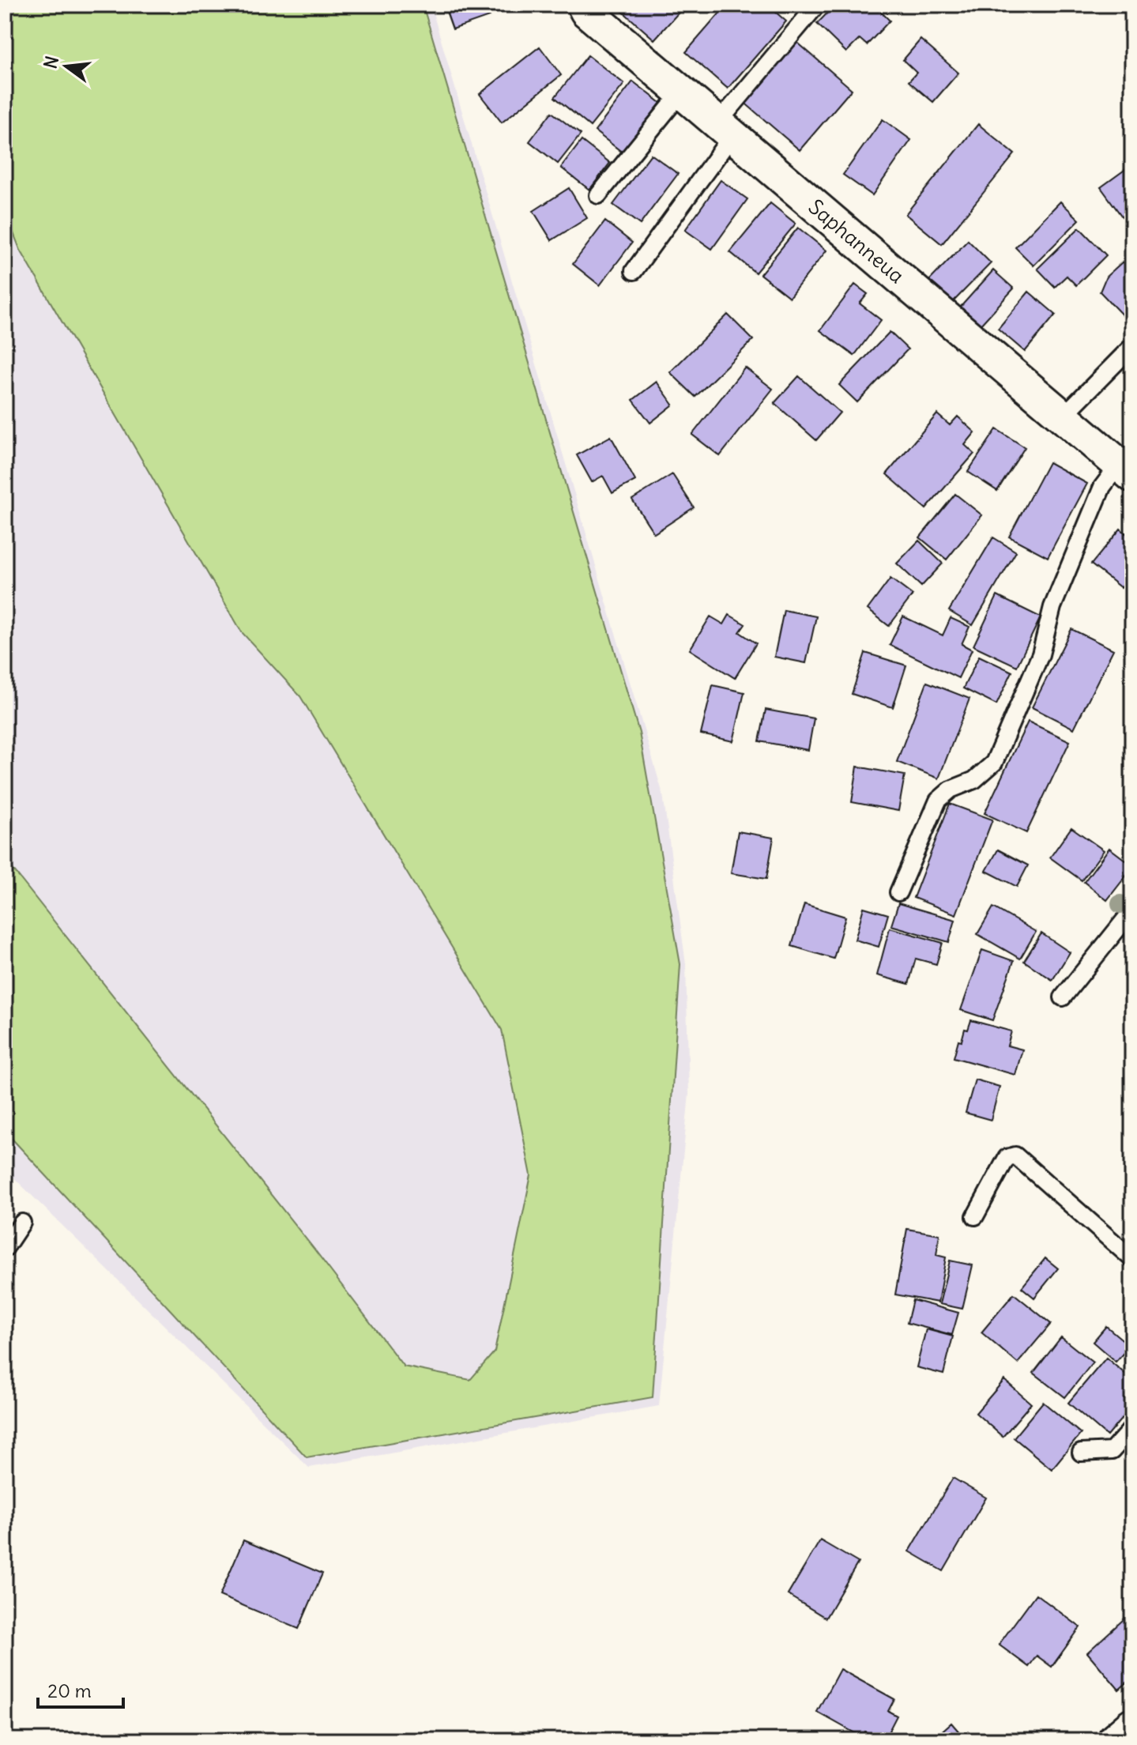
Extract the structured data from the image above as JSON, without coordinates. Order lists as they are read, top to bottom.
{
  "streets": {
    "street": ["Saphanneua"]
  },
  "scale_bar": "20 m",
  "north": "left"
}
